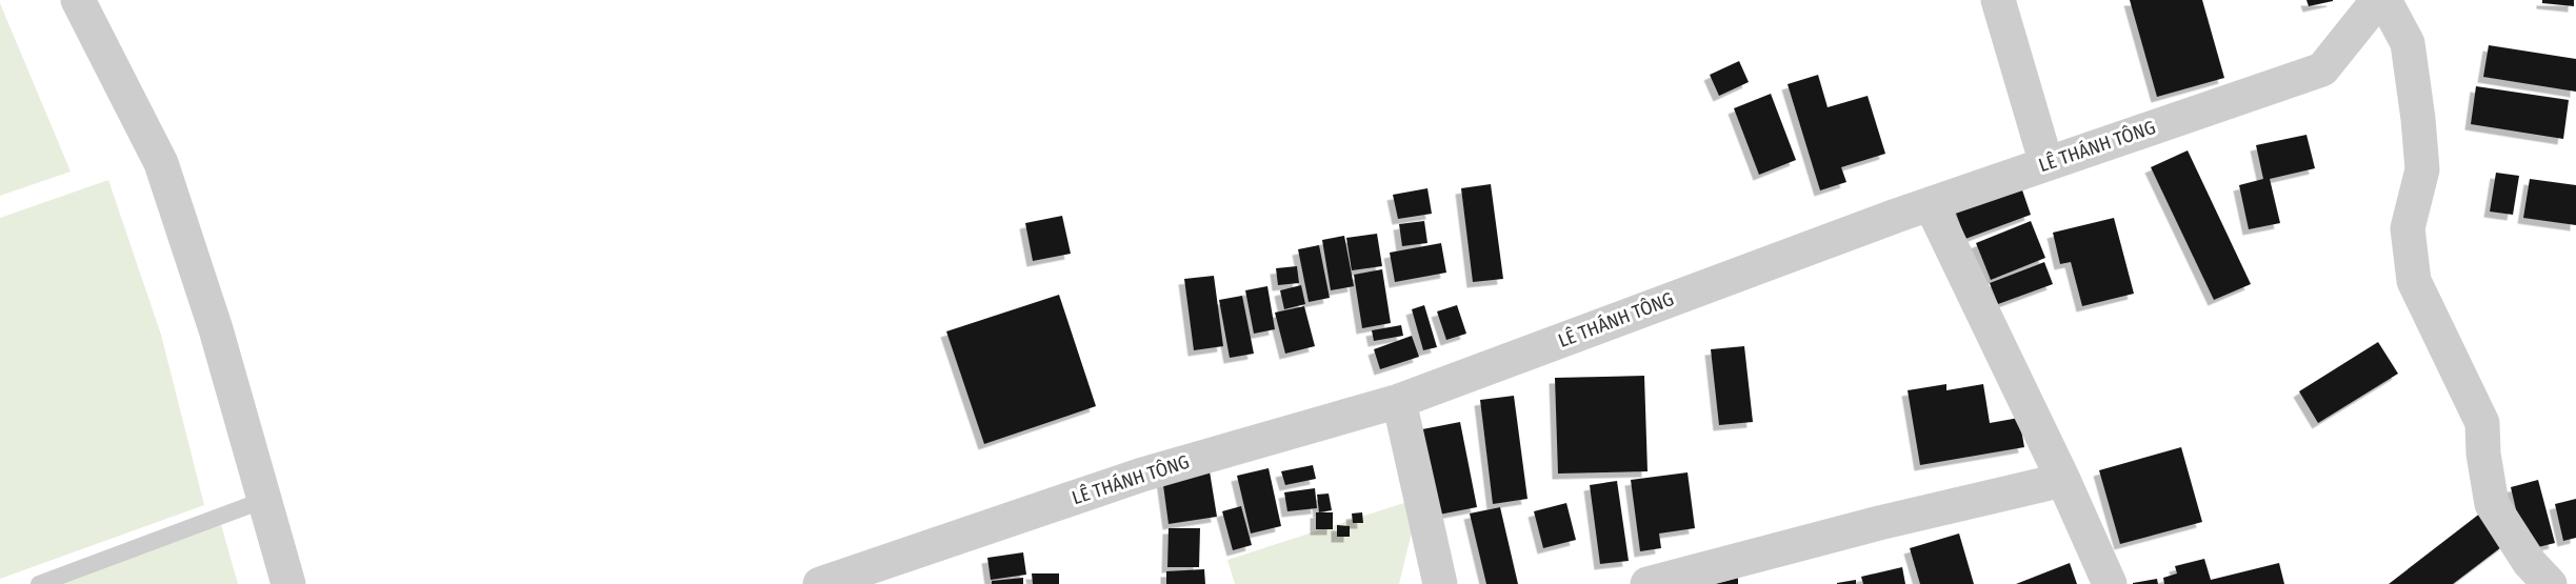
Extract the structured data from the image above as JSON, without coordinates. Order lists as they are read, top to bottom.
{
  "streets": {
    "street": ["LÊ THÁNH TÔNG"]
  }
}
